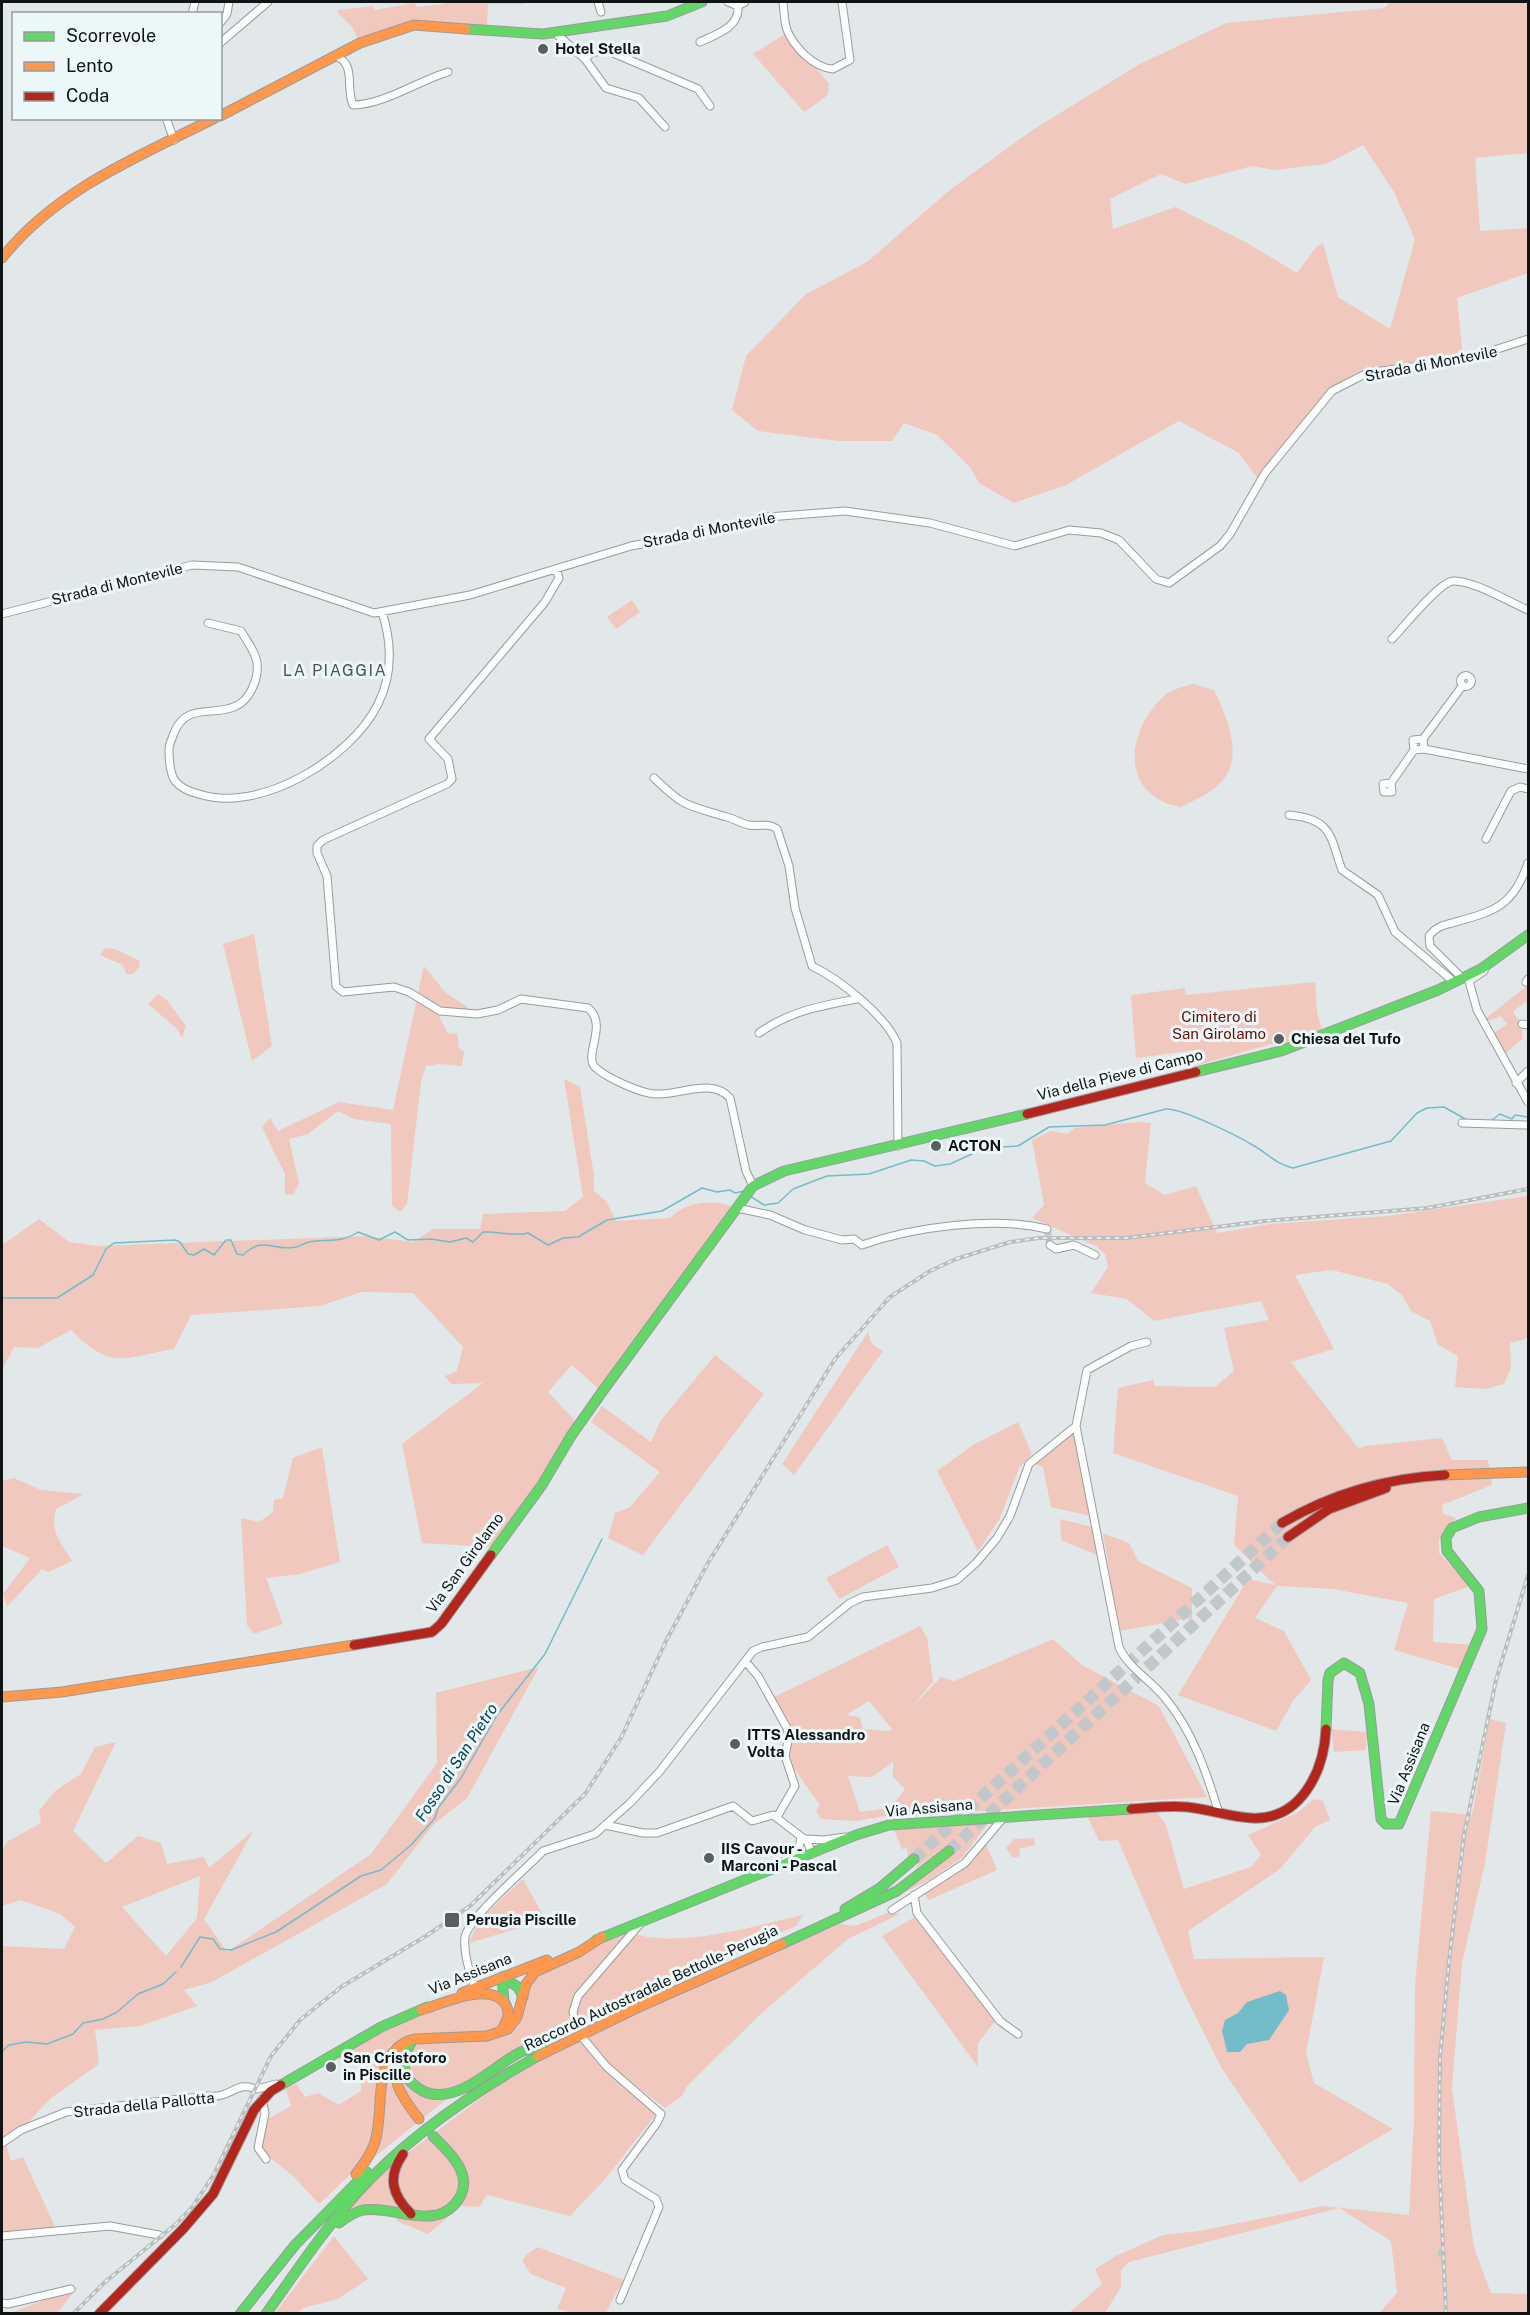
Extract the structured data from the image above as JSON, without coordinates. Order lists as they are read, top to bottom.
{
  "streets": {
    "main road": [
      "Via della Pieve di Campo",
      "Via San Girolamo",
      "Via Assisana",
      "Raccordo Autostradale Bettolle-Perugia"
    ],
    "street": ["Strada di Montevile", "Strada della Pallotta"]
  },
  "crossings": [
    ["Via della Pieve di Campo", "Via San Girolamo"],
    ["Via Assisana", "Strada della Pallotta"]
  ],
  "districts": ["LA PIAGGIA"],
  "water": ["Fosso di San Pietro"],
  "parks": ["Cimitero di San Girolamo"],
  "places": {
    "other": [
      "Hotel Stella",
      "Chiesa del Tufo",
      "ACTON",
      "ITTS Alessandro Volta",
      "IIS Cavour - Marconi - Pascal",
      "San Cristoforo in Piscille"
    ],
    "transit": ["Perugia Piscille"]
  },
  "legend": ["Scorrevole", "Lento", "Coda"]
}
